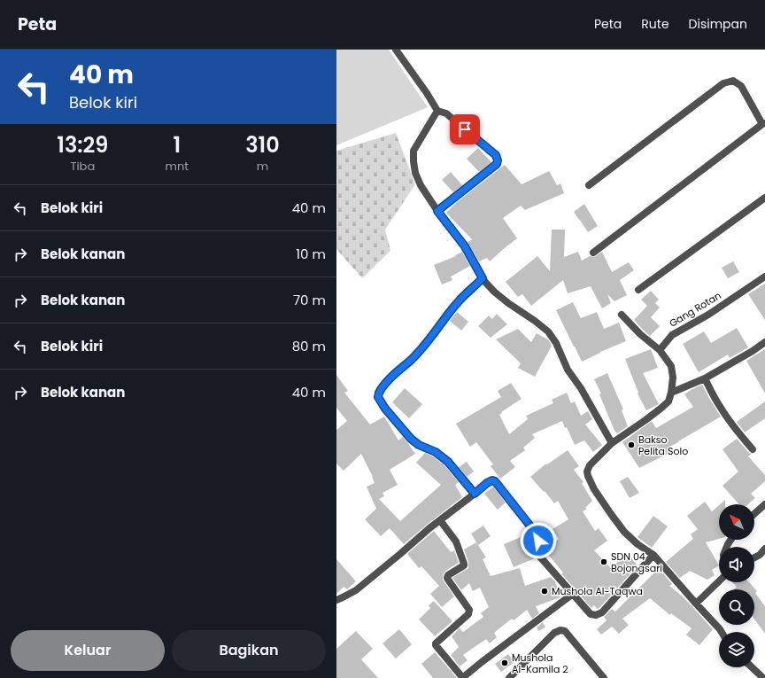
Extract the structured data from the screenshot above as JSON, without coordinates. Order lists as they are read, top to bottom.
{
  "streets": {
    "street": ["Gang Rotan"]
  },
  "places": [
    "Bakso Pelita Solo",
    "SDN 04 Bojongsari",
    "Mushola Al-Taqwa",
    "Mushola Al-Kamila 2"
  ],
  "north": "top left",
  "page": {
    "header": "Peta",
    "nav": ["Peta", "Rute", "Disimpan"],
    "turn": ["40 m", "Belok kiri"],
    "eta": [
      "13:29",
      "Tiba",
      "1",
      "mnt",
      "310",
      "m"
    ],
    "list": [
      {
        "name": "Belok kiri",
        "value": "40 m"
      },
      {
        "name": "Belok kanan",
        "value": "10 m"
      },
      {
        "name": "Belok kanan",
        "value": "70 m"
      },
      {
        "name": "Belok kiri",
        "value": "80 m"
      },
      {
        "name": "Belok kanan",
        "value": "40 m"
      }
    ],
    "buttons": ["Keluar", "Bagikan"]
  }
}
